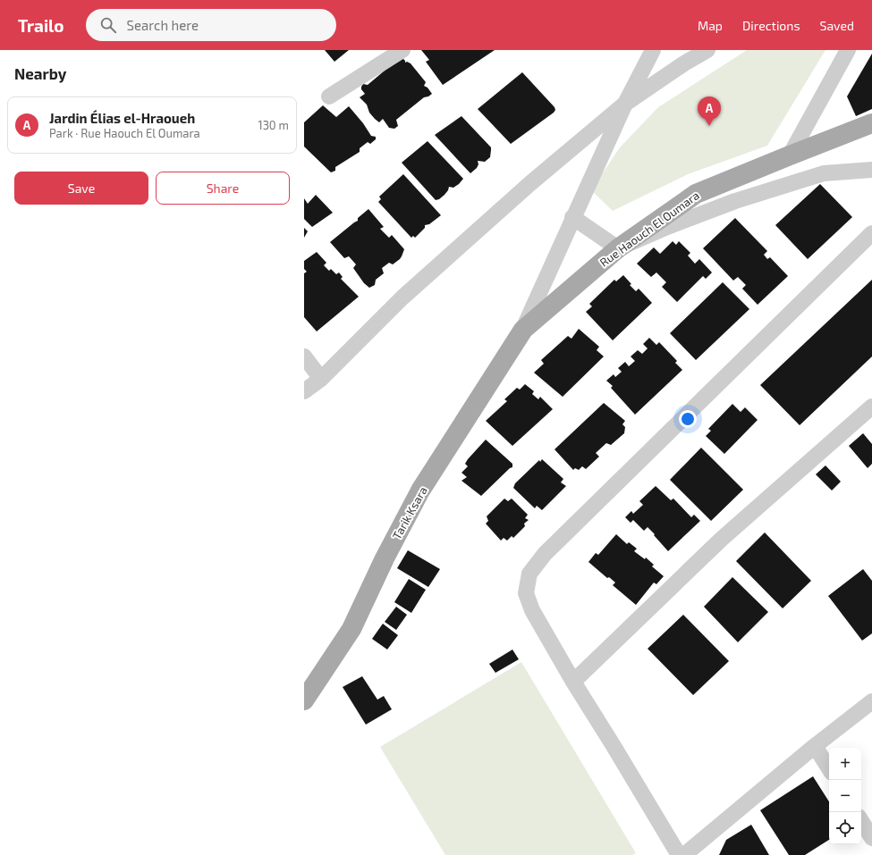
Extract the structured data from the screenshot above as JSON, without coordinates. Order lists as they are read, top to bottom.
{
  "streets": {
    "main road": ["Rue Haouch El Oumara", "Tarik Ksara"]
  },
  "crossings": [
    ["Rue Haouch El Oumara", "Tarik Ksara"]
  ],
  "page": {
    "header": "Trailo",
    "search": "Search here",
    "nav": ["Map", "Directions", "Saved"],
    "heading": "Nearby",
    "list": [
      {
        "mark": "A",
        "name": "Jardin Élias el-Hraoueh",
        "note": "Park · Rue Haouch El Oumara",
        "value": "130 m"
      }
    ],
    "pins": "A",
    "buttons": ["Save", "Share"],
    "map_buttons": ["+", "−"]
  }
}
